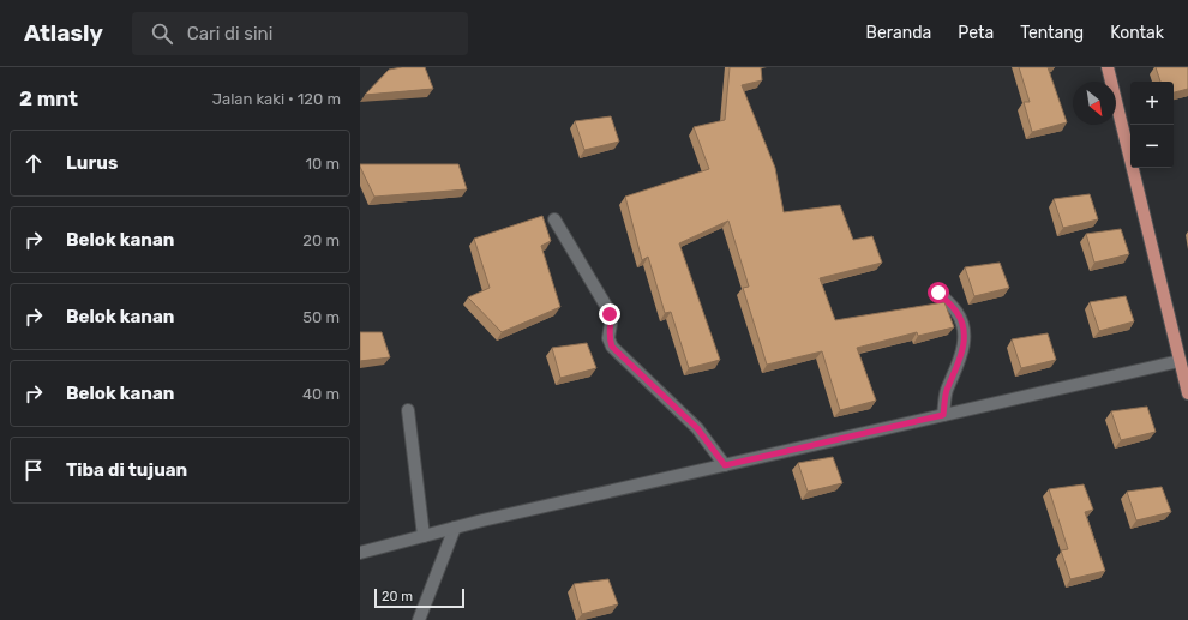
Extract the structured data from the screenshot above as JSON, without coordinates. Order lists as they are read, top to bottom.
{
  "scale_bar": "20 m",
  "north": "bottom right",
  "page": {
    "header": "Atlasly",
    "search": "Cari di sini",
    "nav": [
      "Beranda",
      "Peta",
      "Tentang",
      "Kontak"
    ],
    "heading": ["2 mnt", "Jalan kaki · 120 m"],
    "map_buttons": ["+", "−"],
    "list": [
      ["Lurus", "10 m"],
      ["Belok kanan", "20 m"],
      ["Belok kanan", "50 m"],
      ["Belok kanan", "40 m"],
      "Tiba di tujuan"
    ],
    "scale": "20 m"
  }
}
